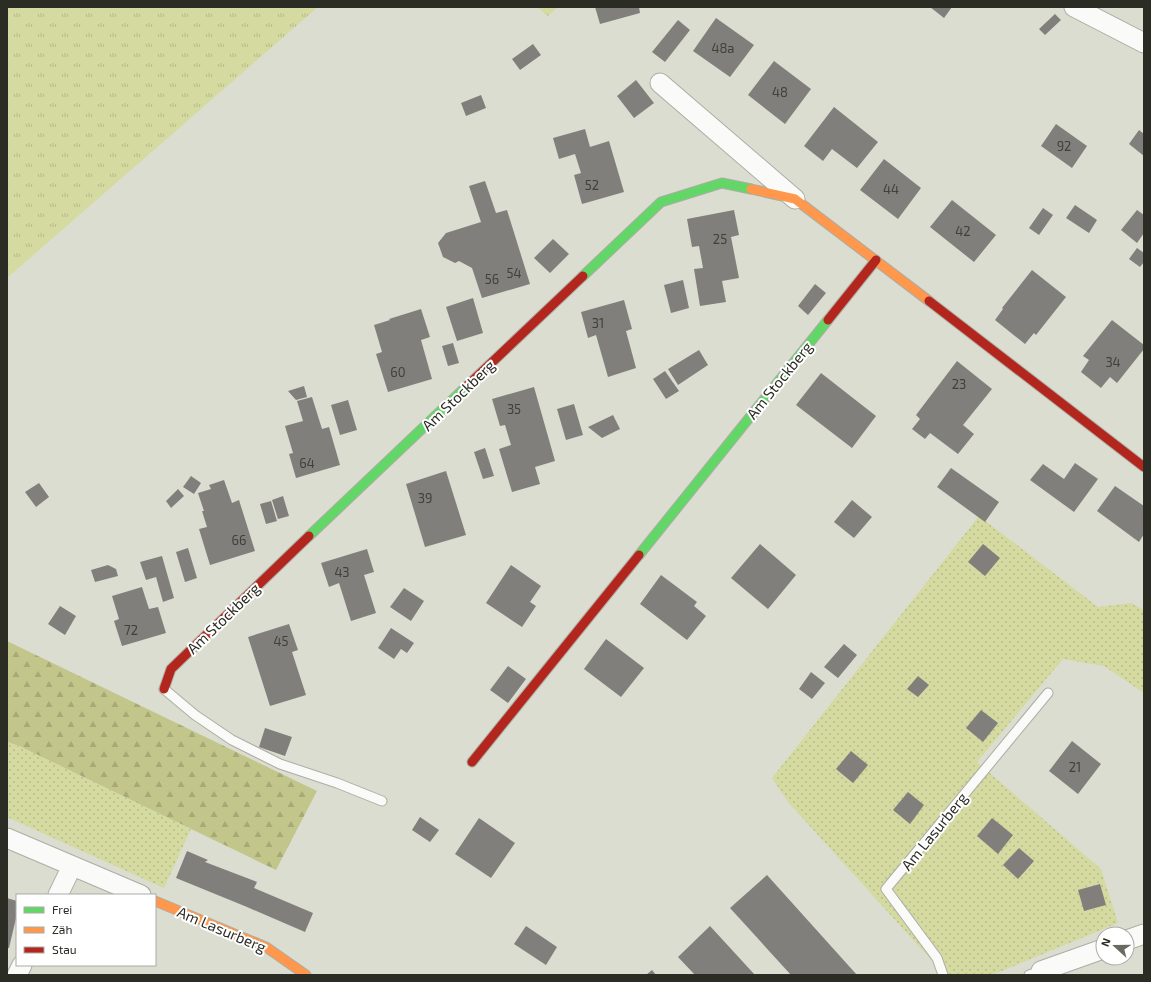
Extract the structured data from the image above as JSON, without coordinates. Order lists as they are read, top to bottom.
{
  "streets": {
    "street": ["Am Stockberg", "Am Lasurberg"]
  },
  "house_numbers": [
    "48a",
    "48",
    "92",
    "52",
    "44",
    "42",
    "25",
    "54",
    "56",
    "31",
    "34",
    "60",
    "23",
    "35",
    "64",
    "39",
    "66",
    "43",
    "72",
    "45",
    "21"
  ],
  "legend": ["Frei", "Zäh", "Stau"],
  "north": "left"
}
